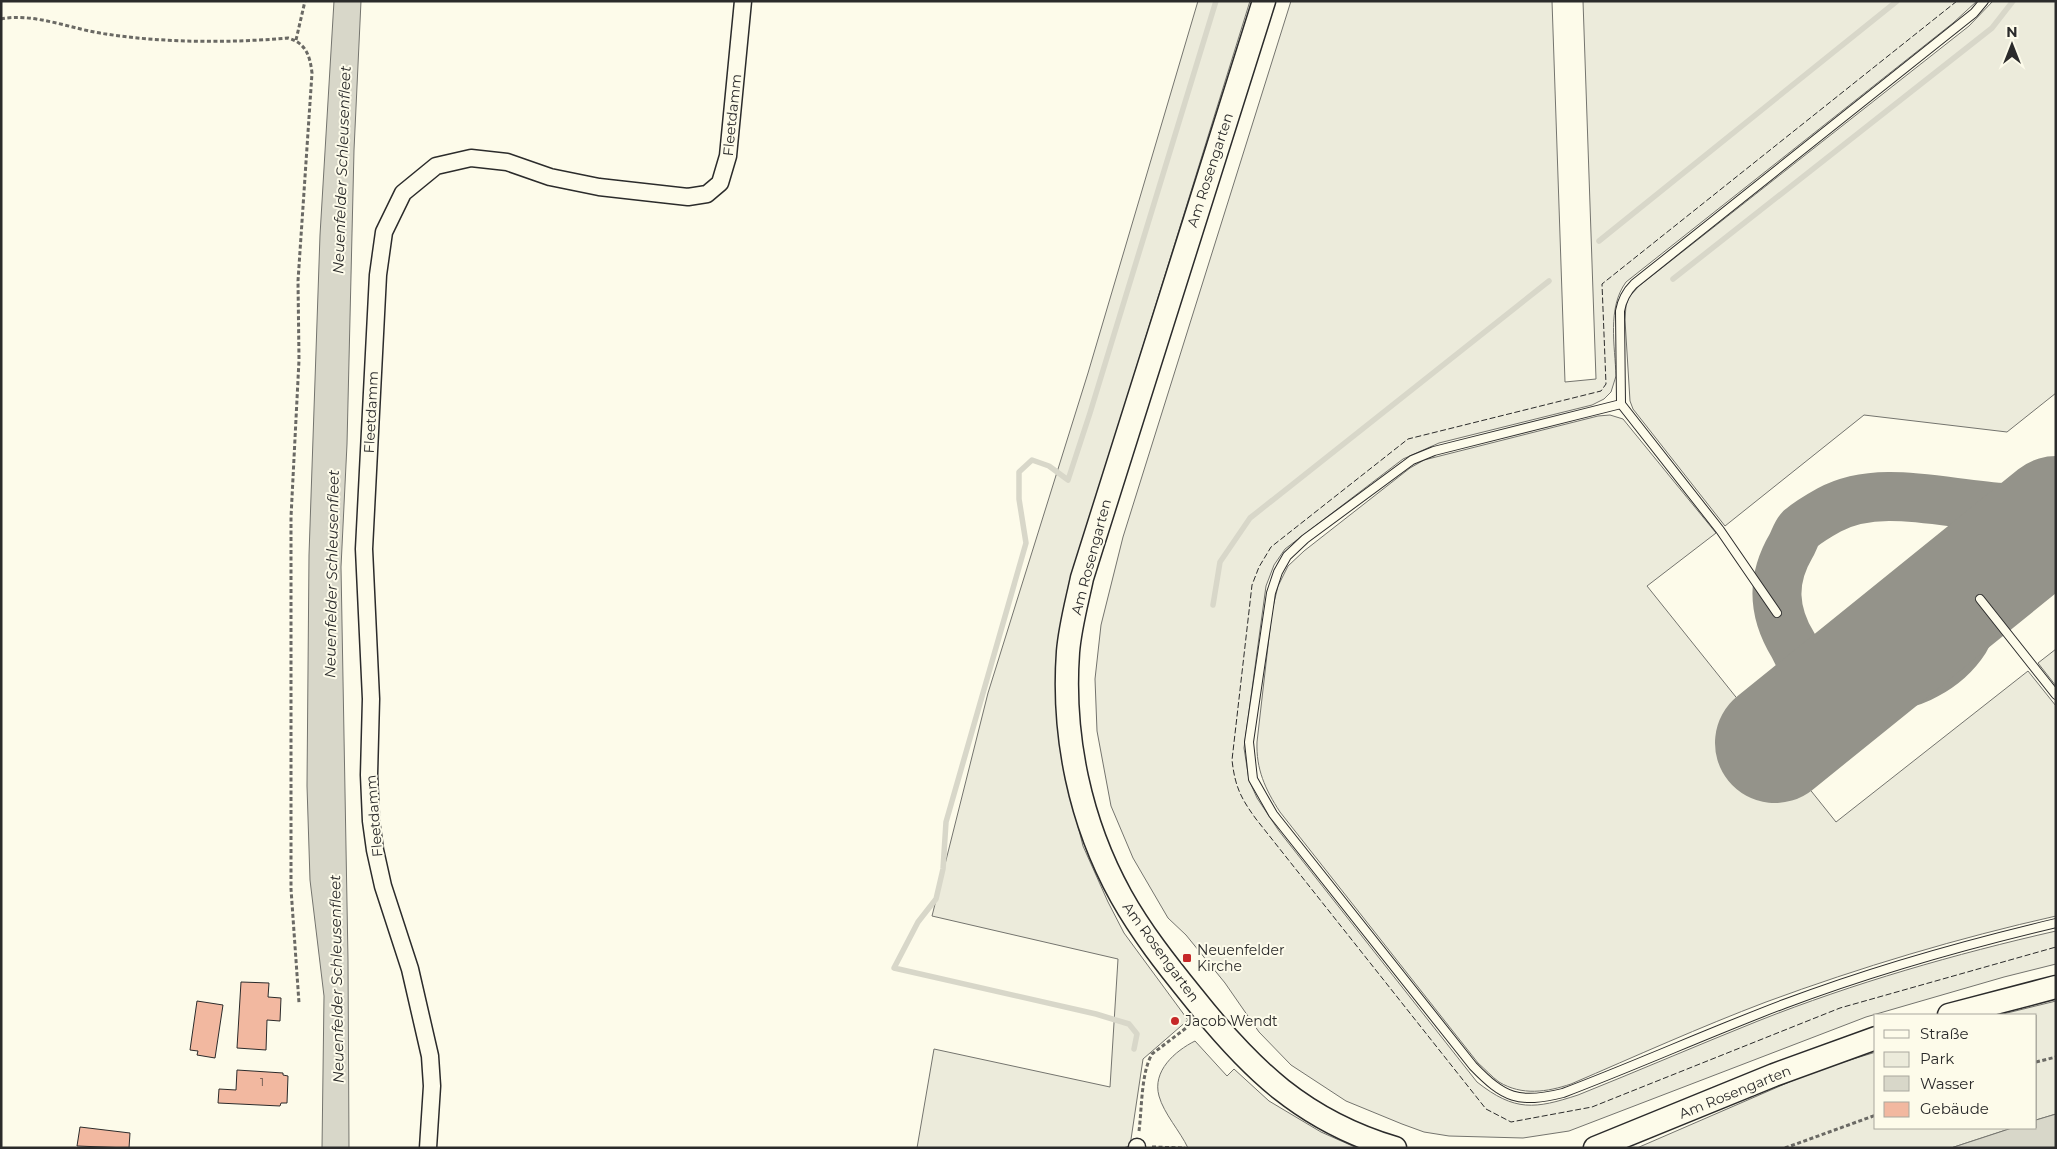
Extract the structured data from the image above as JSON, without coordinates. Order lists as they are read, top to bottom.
{
  "streets": {
    "main road": ["Am Rosengarten"],
    "street": ["Fleetdamm"]
  },
  "water": ["Neuenfelder Schleusenfleet"],
  "places": {
    "transit": ["Neuenfelder Kirche"],
    "other": ["Jacob Wendt"]
  },
  "house_numbers": ["1"],
  "legend": [
    "Straße",
    "Park",
    "Wasser",
    "Gebäude"
  ],
  "north": "top"
}
